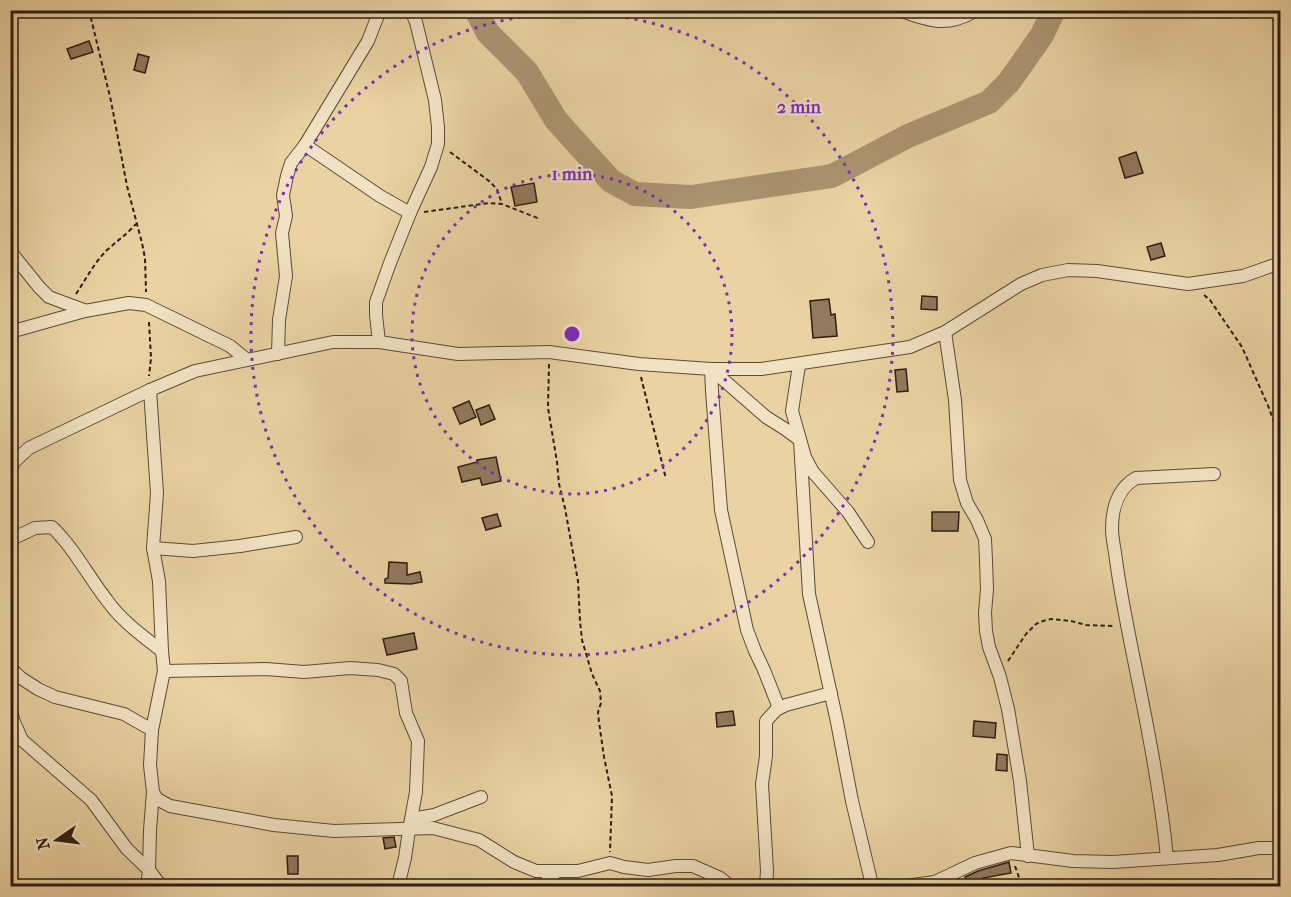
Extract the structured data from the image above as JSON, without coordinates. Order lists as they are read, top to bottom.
{
  "north": "left",
  "rings": ["2 min", "1 min"]
}
